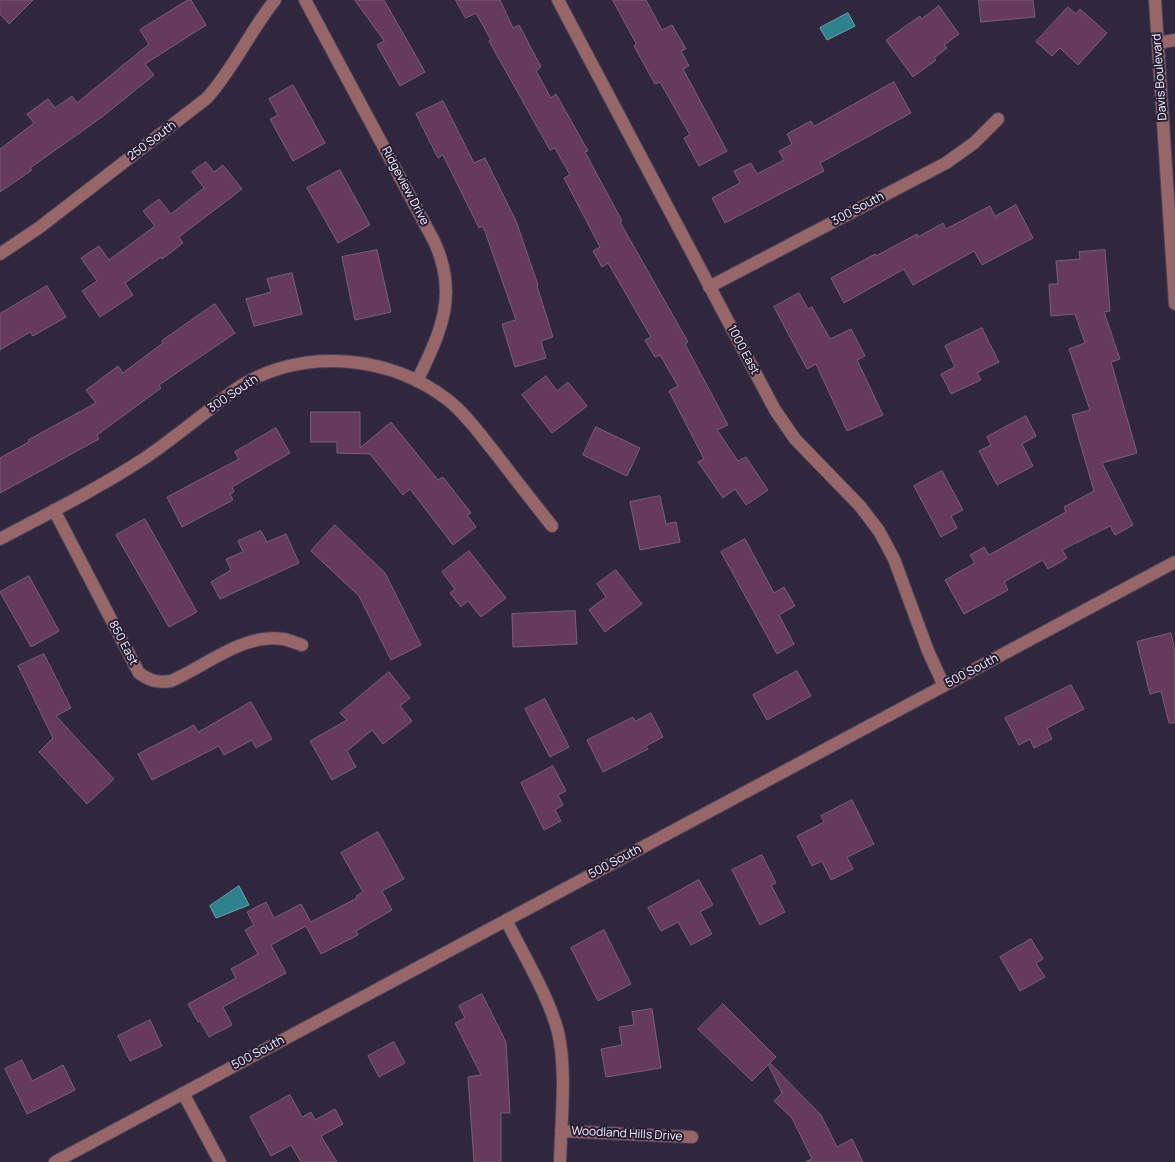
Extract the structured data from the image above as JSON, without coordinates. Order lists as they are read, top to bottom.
{
  "streets": {
    "street": [
      "Davis Boulevard",
      "250 South",
      "Ridgeview Drive",
      "300 South",
      "1000 East",
      "850 East",
      "500 South",
      "Woodland Hills Drive"
    ]
  },
  "crossings": [
    ["Ridgeview Drive", "300 South"],
    ["300 South", "1000 East"],
    ["300 South", "850 East"],
    ["1000 East", "500 South"],
    ["500 South", "Woodland Hills Drive"]
  ]
}
